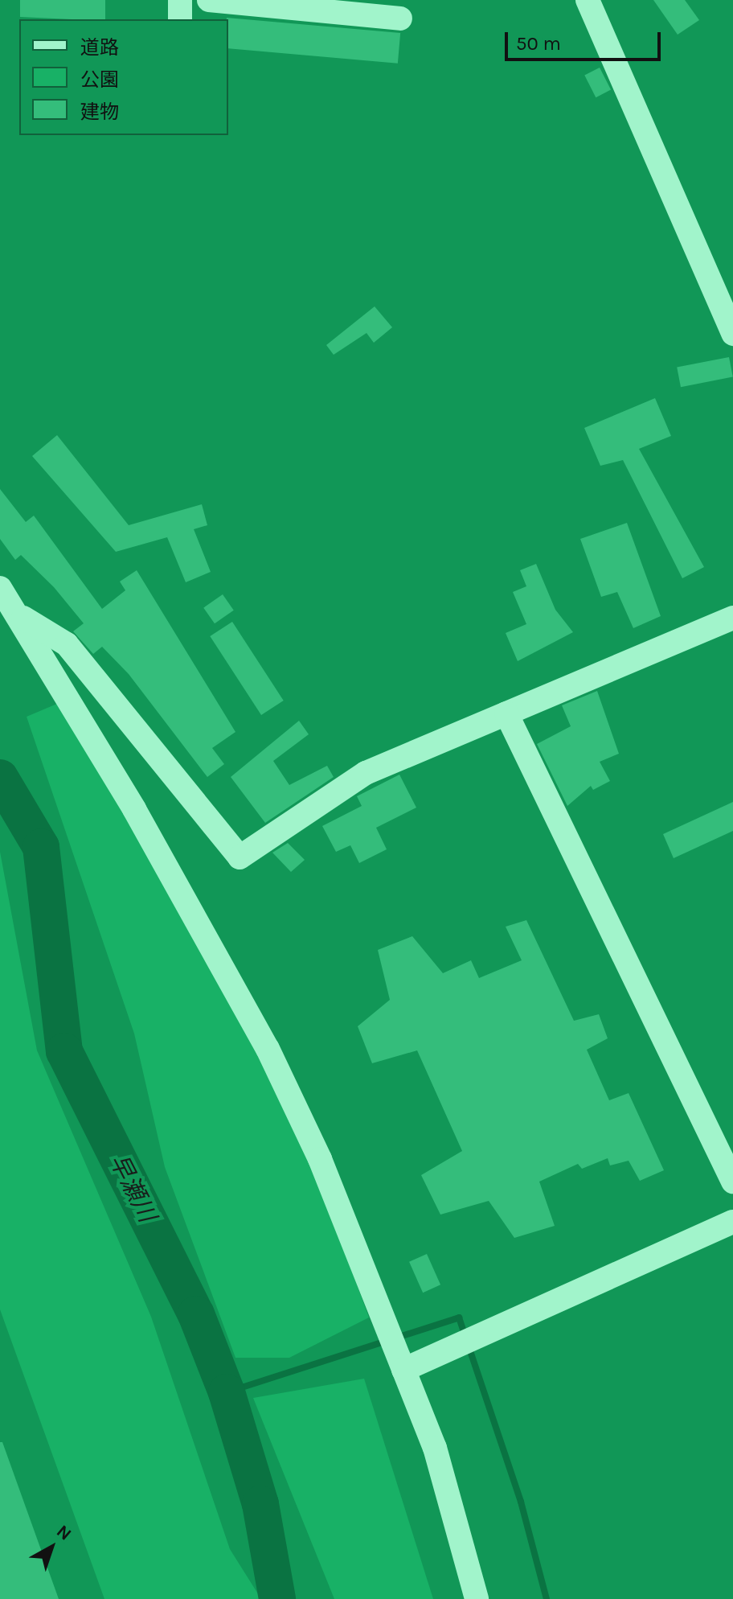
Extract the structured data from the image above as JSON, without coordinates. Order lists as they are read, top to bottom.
{
  "water": ["早瀬川"],
  "legend": ["道路", "公園", "建物"],
  "scale_bar": "50 m",
  "north": "top right"
}
